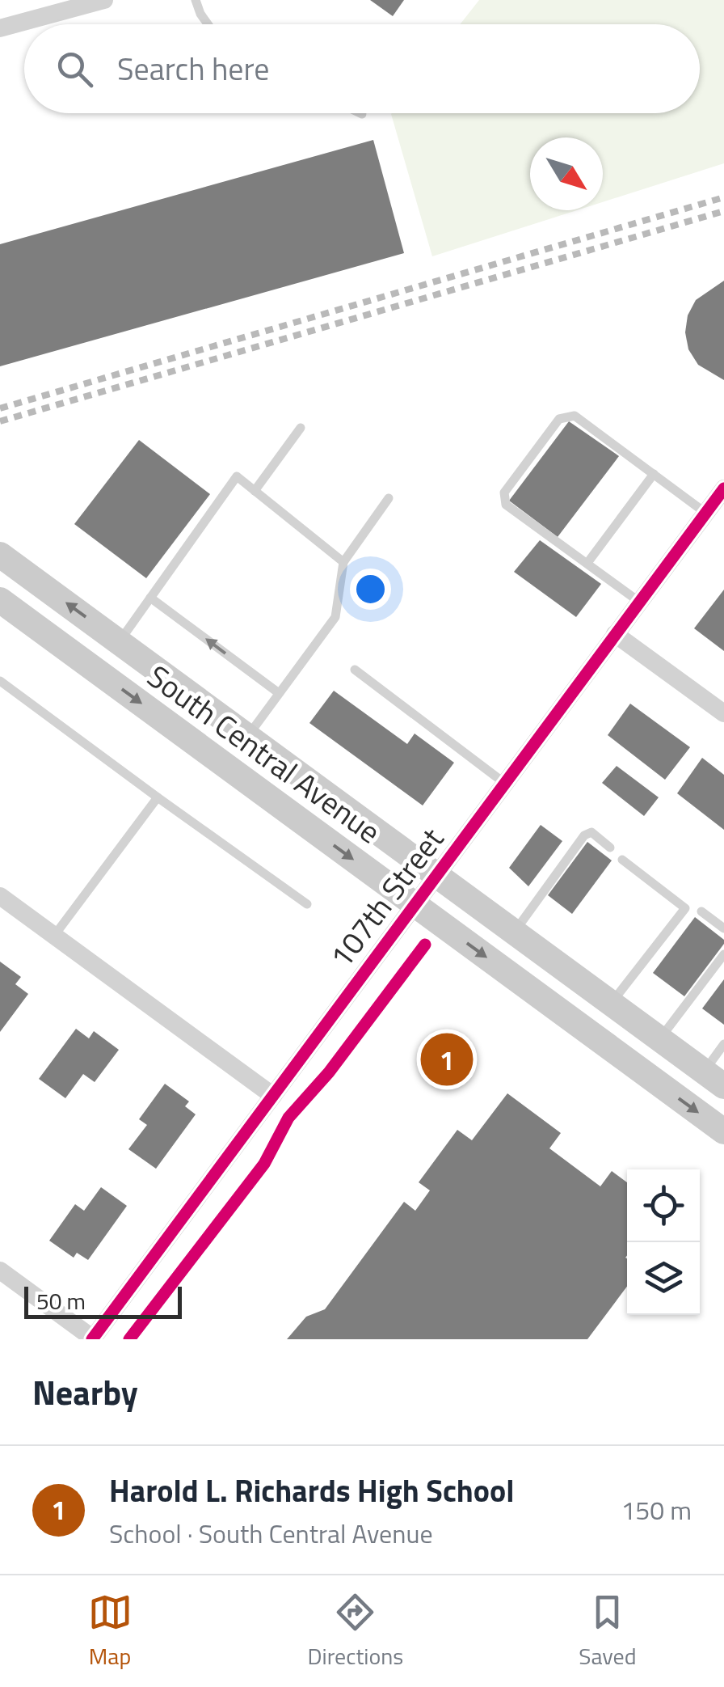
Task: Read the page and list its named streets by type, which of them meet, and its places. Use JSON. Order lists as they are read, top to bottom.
{
  "streets": {
    "street": ["South Central Avenue", "107th Street"]
  },
  "crossings": [
    ["South Central Avenue", "107th Street"]
  ],
  "scale_bar": "50 m",
  "north": "bottom right",
  "page": {
    "search": "Search here",
    "pins": "1",
    "scale": "50 m",
    "heading": "Nearby",
    "list": [
      {
        "mark": "1",
        "name": "Harold L. Richards High School",
        "note": "School · South Central Avenue",
        "value": "150 m"
      }
    ],
    "nav": ["Map", "Directions", "Saved"]
  }
}
